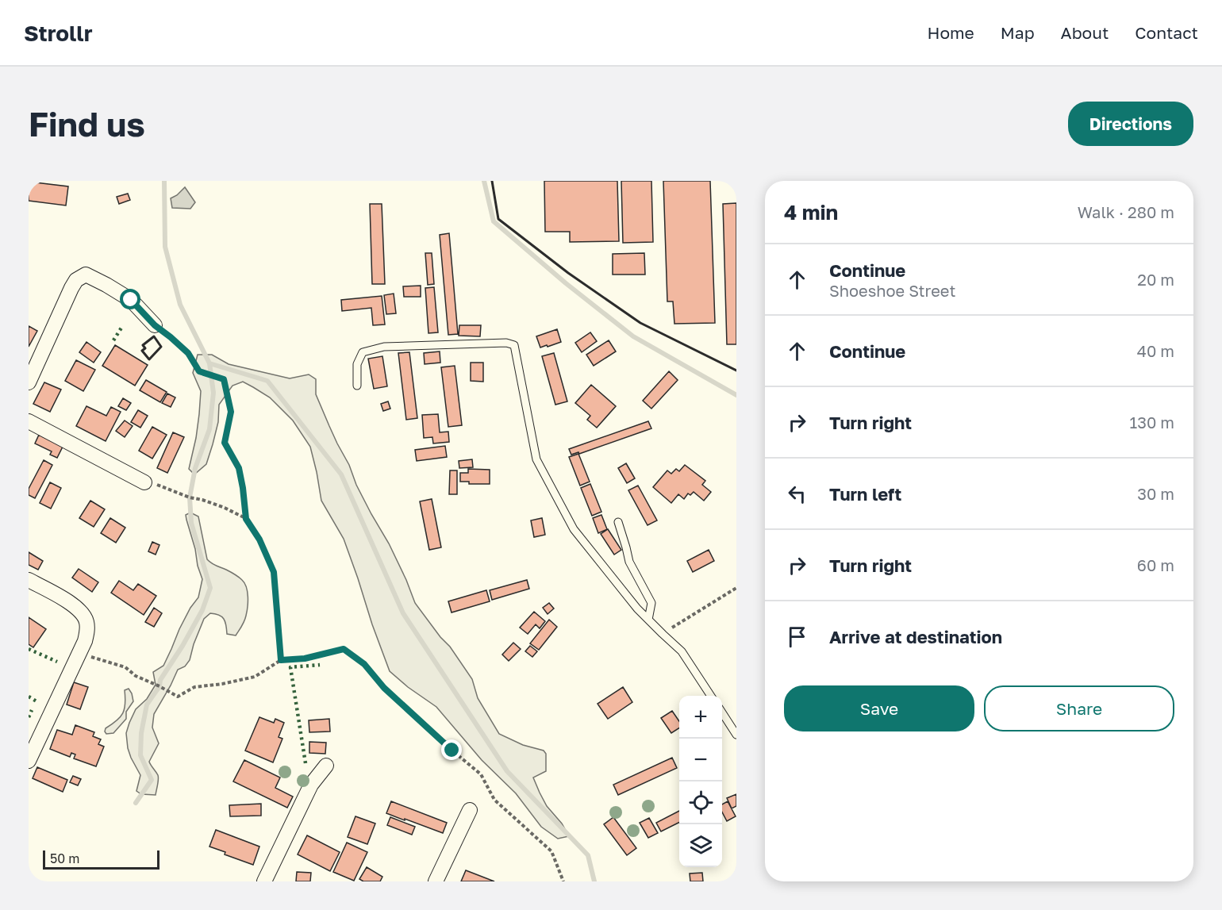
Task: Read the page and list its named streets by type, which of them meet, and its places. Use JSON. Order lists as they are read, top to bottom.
{
  "scale_bar": "50 m",
  "page": {
    "header": "Strollr",
    "nav": [
      "Home",
      "Map",
      "About",
      "Contact"
    ],
    "buttons": [
      "Directions",
      ["Save", "Share"]
    ],
    "title": "Find us",
    "heading": ["4 min", "Walk · 280 m"],
    "list": [
      ["Continue", "Shoeshoe Street", "20 m"],
      ["Continue", "40 m"],
      ["Turn right", "130 m"],
      ["Turn left", "30 m"],
      ["Turn right", "60 m"],
      "Arrive at destination"
    ],
    "map_buttons": ["+", "−"],
    "scale": "50 m"
  }
}
